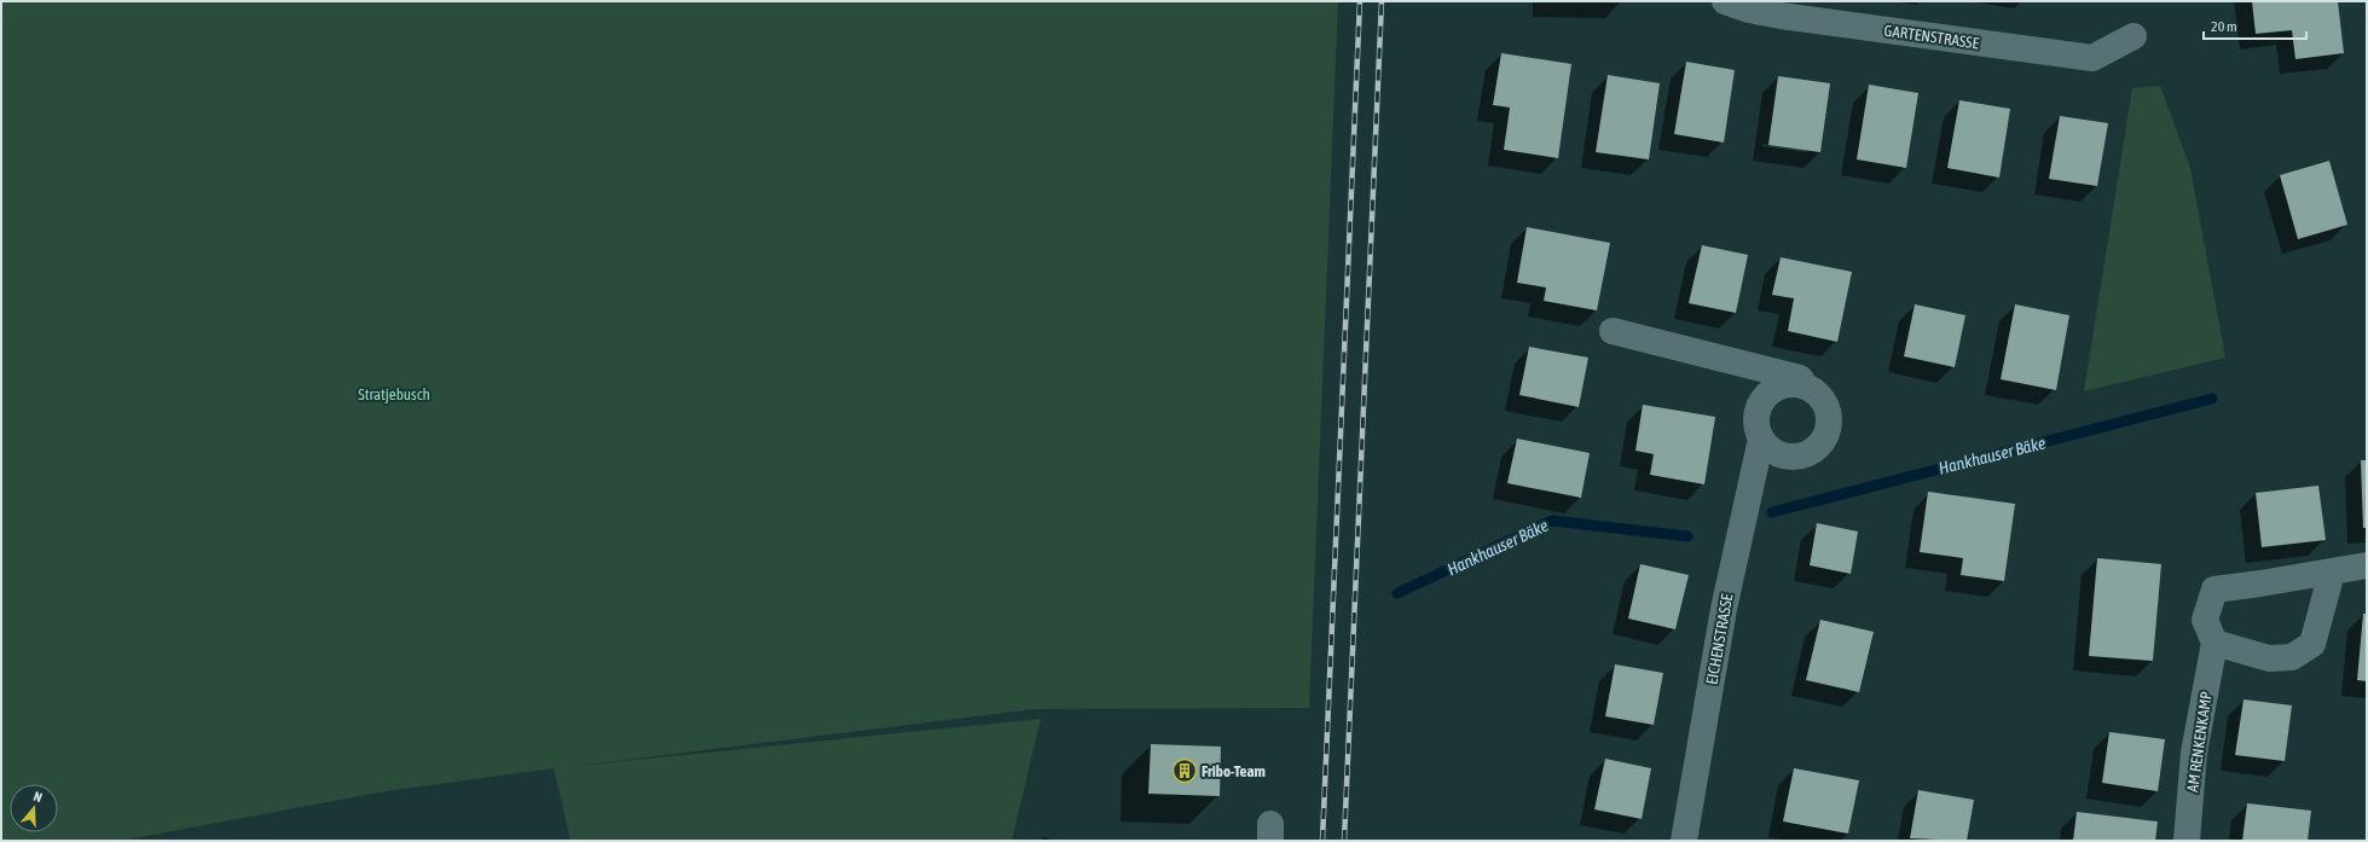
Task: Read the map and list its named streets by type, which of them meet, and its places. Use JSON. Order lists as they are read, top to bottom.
{
  "streets": {
    "street": ["GARTENSTRASSE", "EICHENSTRASSE", "AM RENKENKAMP"]
  },
  "water": ["Hankhauser Bäke"],
  "parks": ["Stratjebusch"],
  "places": {
    "building": ["Fribo-Team"]
  },
  "scale_bar": "20 m",
  "north": "top"
}
